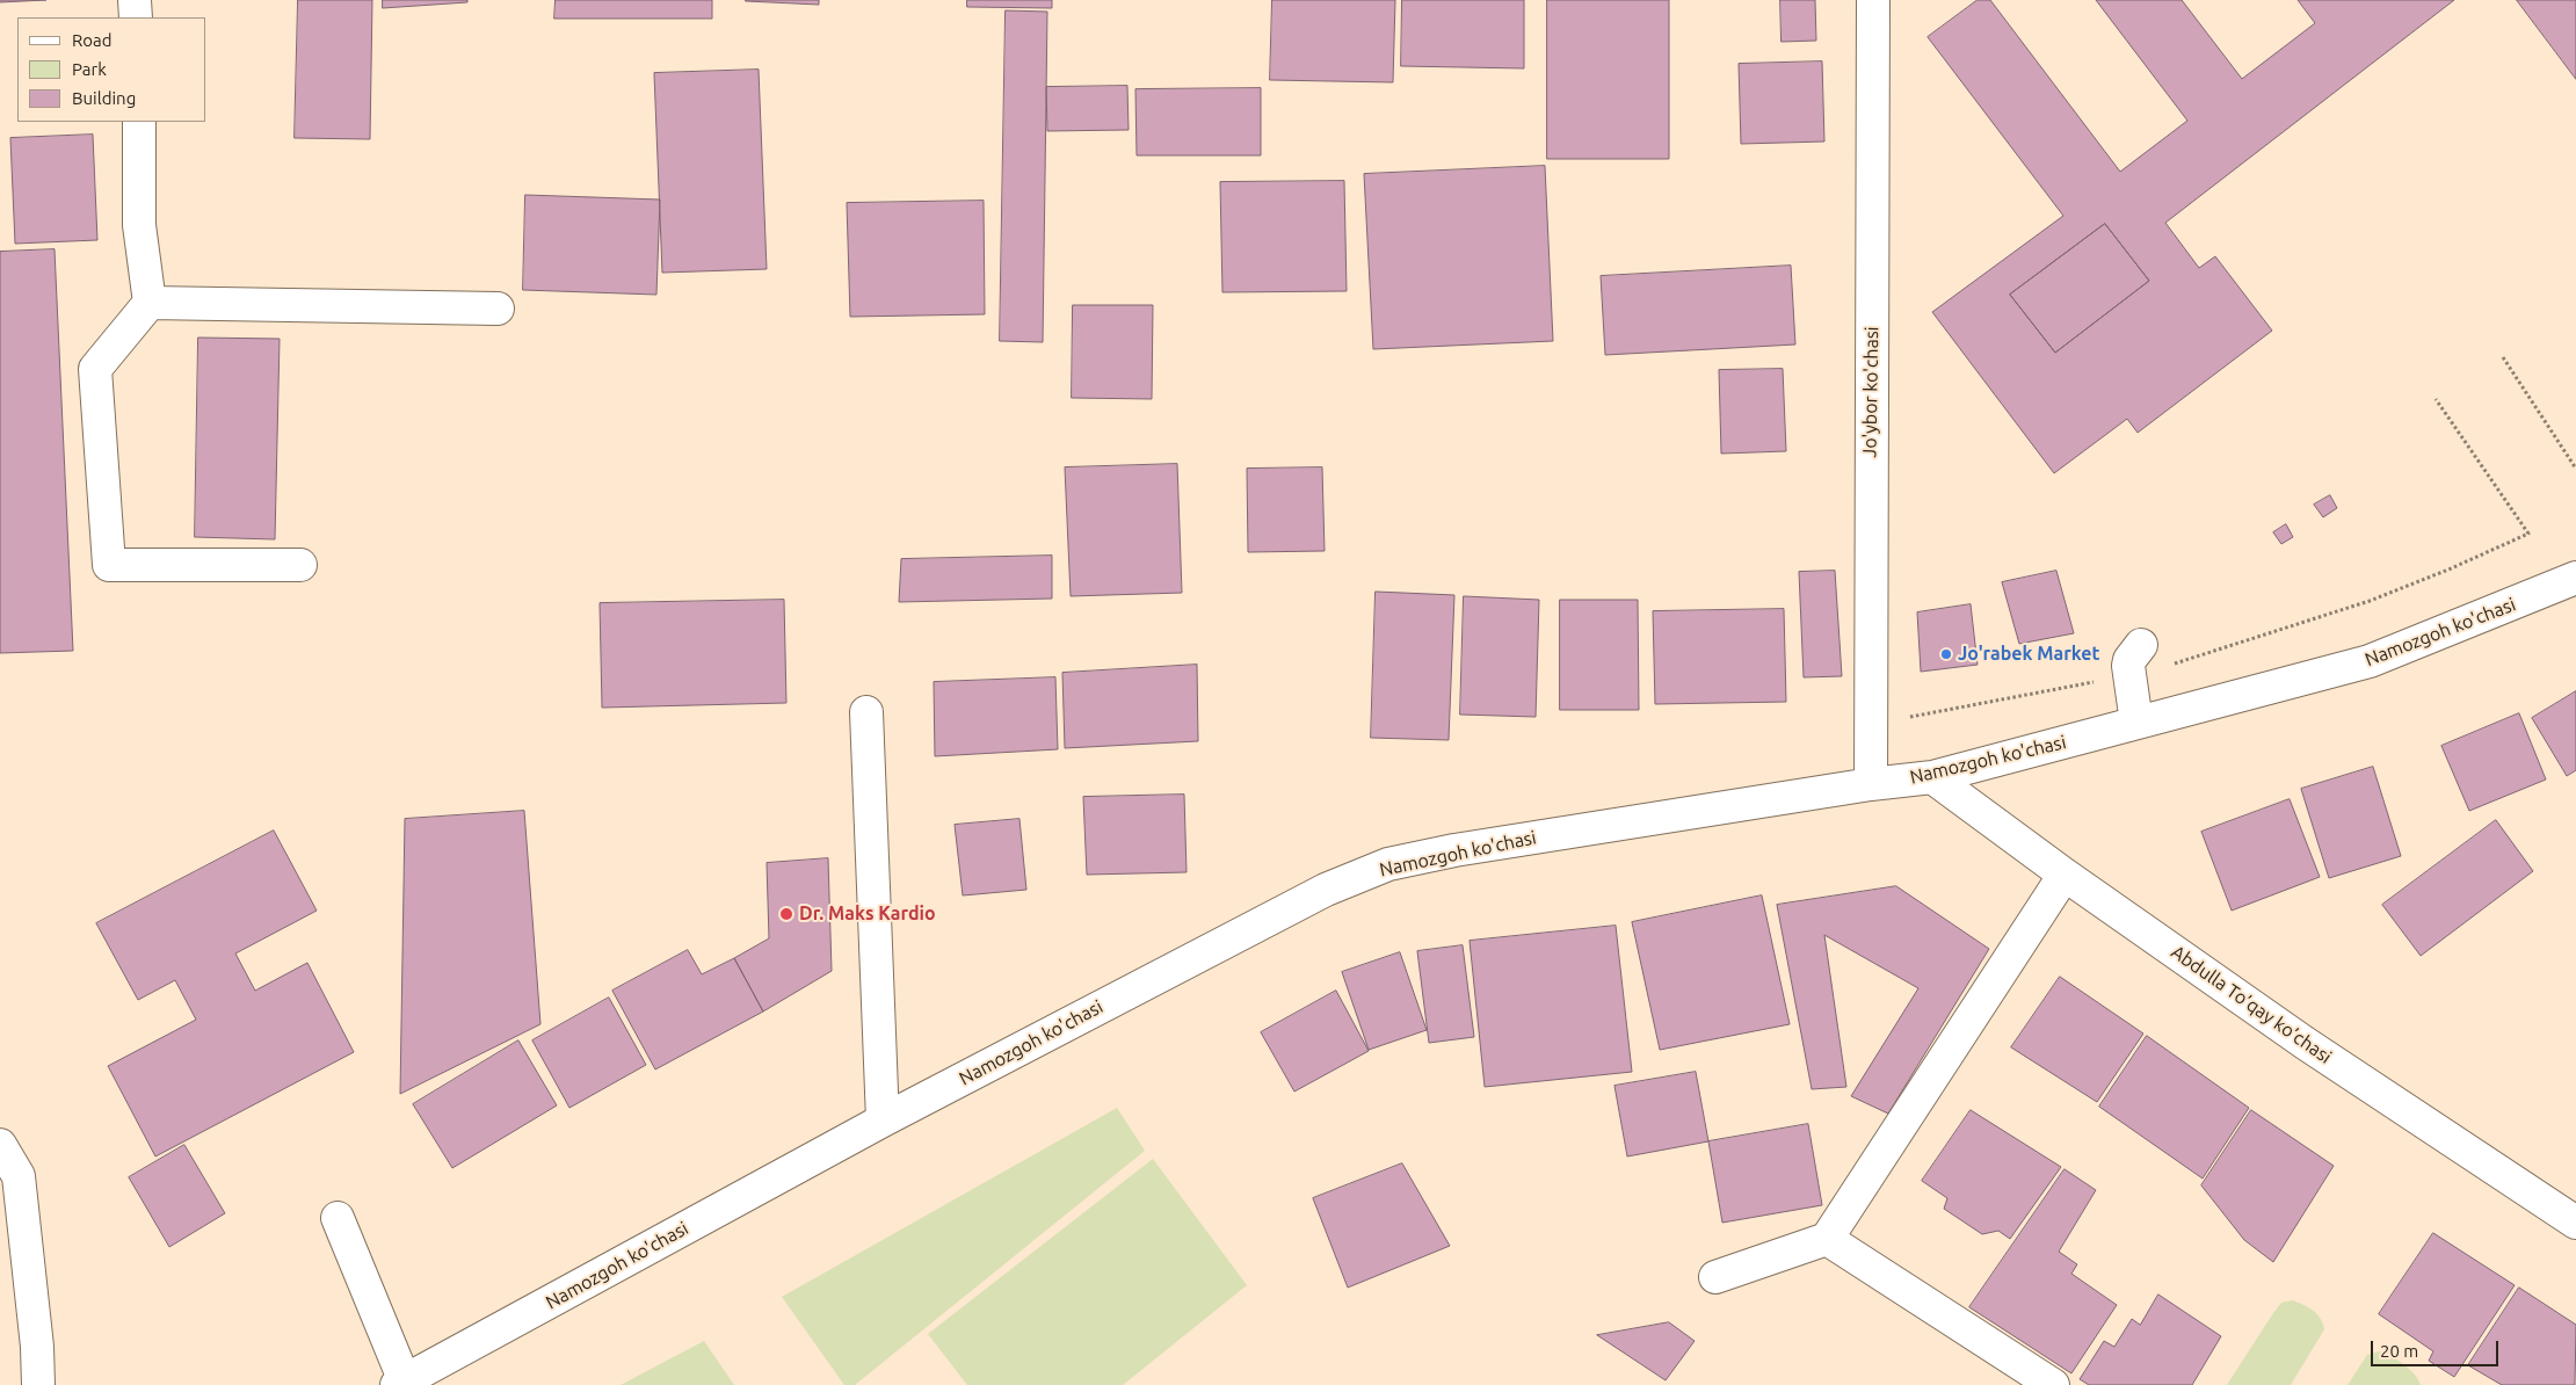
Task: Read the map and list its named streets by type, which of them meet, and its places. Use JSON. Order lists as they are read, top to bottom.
{
  "streets": {
    "street": ["Jo'ybor ko'chasi", "Namozgoh ko'chasi", "Abdulla To’qay ko’chasi"]
  },
  "crossings": [
    ["Jo'ybor ko'chasi", "Namozgoh ko'chasi"],
    ["Namozgoh ko'chasi", "Abdulla To’qay ko’chasi"]
  ],
  "places": ["Jo'rabek Market", "Dr. Maks Kardio"],
  "legend": ["Road", "Park", "Building"],
  "scale_bar": "20 m"
}
